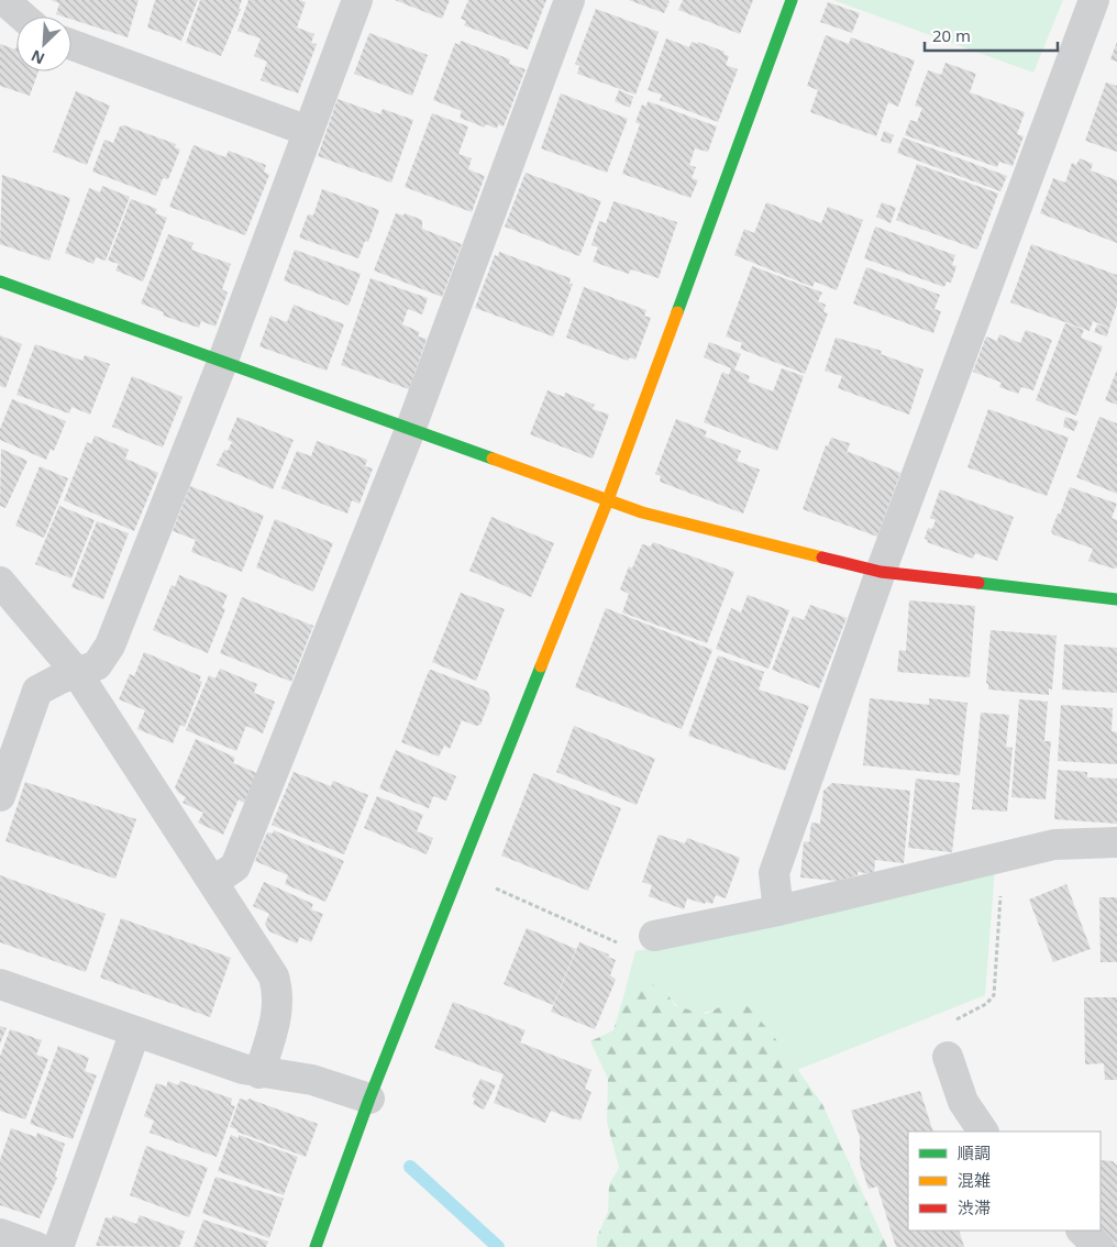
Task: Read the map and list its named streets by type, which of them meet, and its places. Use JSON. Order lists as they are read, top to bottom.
{
  "legend": ["順調", "混雑", "渋滞"],
  "scale_bar": "20 m",
  "north": "bottom left"
}
